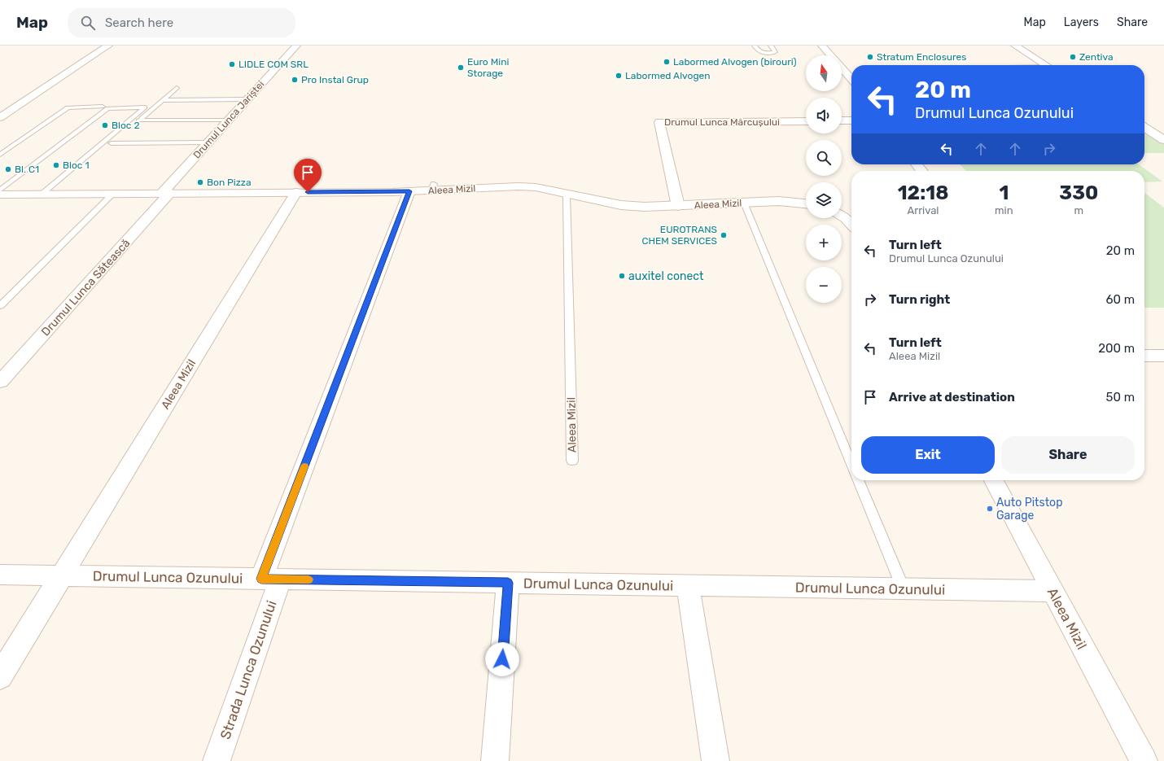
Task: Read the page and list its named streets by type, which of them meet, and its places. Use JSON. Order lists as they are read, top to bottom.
{
  "streets": {
    "street": [
      "Drumul Lunca Jariștei",
      "Drumul Lunca Mărcușului",
      "Aleea Mizil",
      "Drumul Lunca Sătească",
      "Drumul Lunca Ozunului",
      "Strada Lunca Ozunului"
    ]
  },
  "crossings": [
    ["Drumul Lunca Jariștei", "Aleea Mizil"],
    ["Drumul Lunca Jariștei", "Drumul Lunca Sătească"],
    ["Drumul Lunca Mărcușului", "Aleea Mizil"],
    ["Aleea Mizil", "Drumul Lunca Sătească"],
    ["Aleea Mizil", "Drumul Lunca Ozunului"],
    ["Aleea Mizil", "Strada Lunca Ozunului"],
    ["Drumul Lunca Ozunului", "Strada Lunca Ozunului"]
  ],
  "places": [
    "Stratum Enclosures",
    "Zentiva",
    "Labormed Alvogen (birouri)",
    "LIDLE COM SRL",
    "Euro Mini Storage",
    "Labormed Alvogen",
    "Pro Instal Grup",
    "Bloc 2",
    "Bloc 1",
    "Bl. C1",
    "Bon Pizza",
    "EUROTRANS CHEM SERVICES",
    "auxitel conect",
    "Auto Pitstop Garage"
  ],
  "north": "top",
  "page": {
    "header": "Map",
    "search": "Search here",
    "nav": ["Map", "Layers", "Share"],
    "map_buttons": ["+", "−"],
    "turn": ["20 m", "Drumul Lunca Ozunului"],
    "eta": [
      "12:18",
      "Arrival",
      "1",
      "min",
      "330",
      "m"
    ],
    "list": [
      {
        "name": "Turn left",
        "note": "Drumul Lunca Ozunului",
        "value": "20 m"
      },
      {
        "name": "Turn right",
        "value": "60 m"
      },
      {
        "name": "Turn left",
        "note": "Aleea Mizil",
        "value": "200 m"
      },
      {
        "name": "Arrive at destination",
        "value": "50 m"
      }
    ],
    "buttons": ["Exit", "Share"]
  }
}
